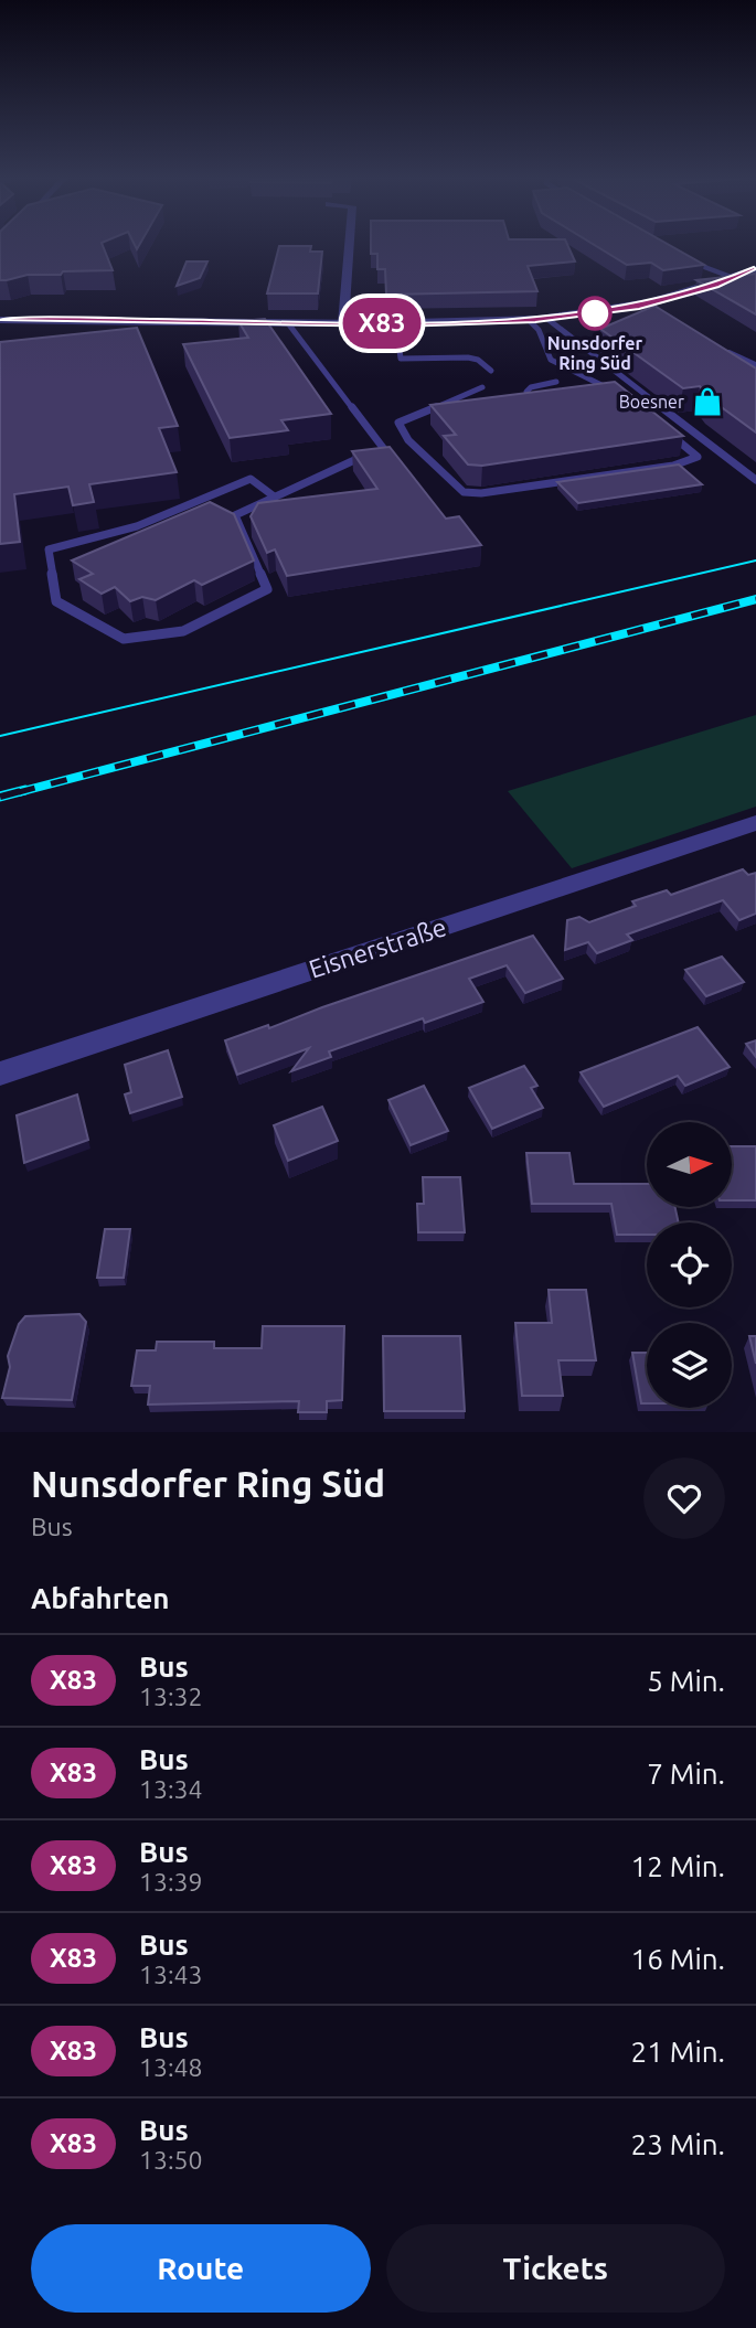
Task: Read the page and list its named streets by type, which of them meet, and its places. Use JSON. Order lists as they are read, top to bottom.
{
  "streets": {
    "street": ["Eisnerstraße"]
  },
  "places": {
    "other": ["Nunsdorfer Ring Süd"],
    "shop": ["Boesner"]
  },
  "lines": ["bus line X83"],
  "north": "right",
  "page": {
    "on_map": "X83",
    "heading": [
      ["Nunsdorfer Ring Süd", "Bus"],
      "Abfahrten"
    ],
    "list": [
      {
        "mark": "X83",
        "name": "Bus",
        "note": "13:32",
        "value": "5 Min."
      },
      {
        "mark": "X83",
        "name": "Bus",
        "note": "13:34",
        "value": "7 Min."
      },
      {
        "mark": "X83",
        "name": "Bus",
        "note": "13:39",
        "value": "12 Min."
      },
      {
        "mark": "X83",
        "name": "Bus",
        "note": "13:43",
        "value": "16 Min."
      },
      {
        "mark": "X83",
        "name": "Bus",
        "note": "13:48",
        "value": "21 Min."
      },
      {
        "mark": "X83",
        "name": "Bus",
        "note": "13:50",
        "value": "23 Min."
      }
    ],
    "buttons": ["Route", "Tickets"]
  }
}
